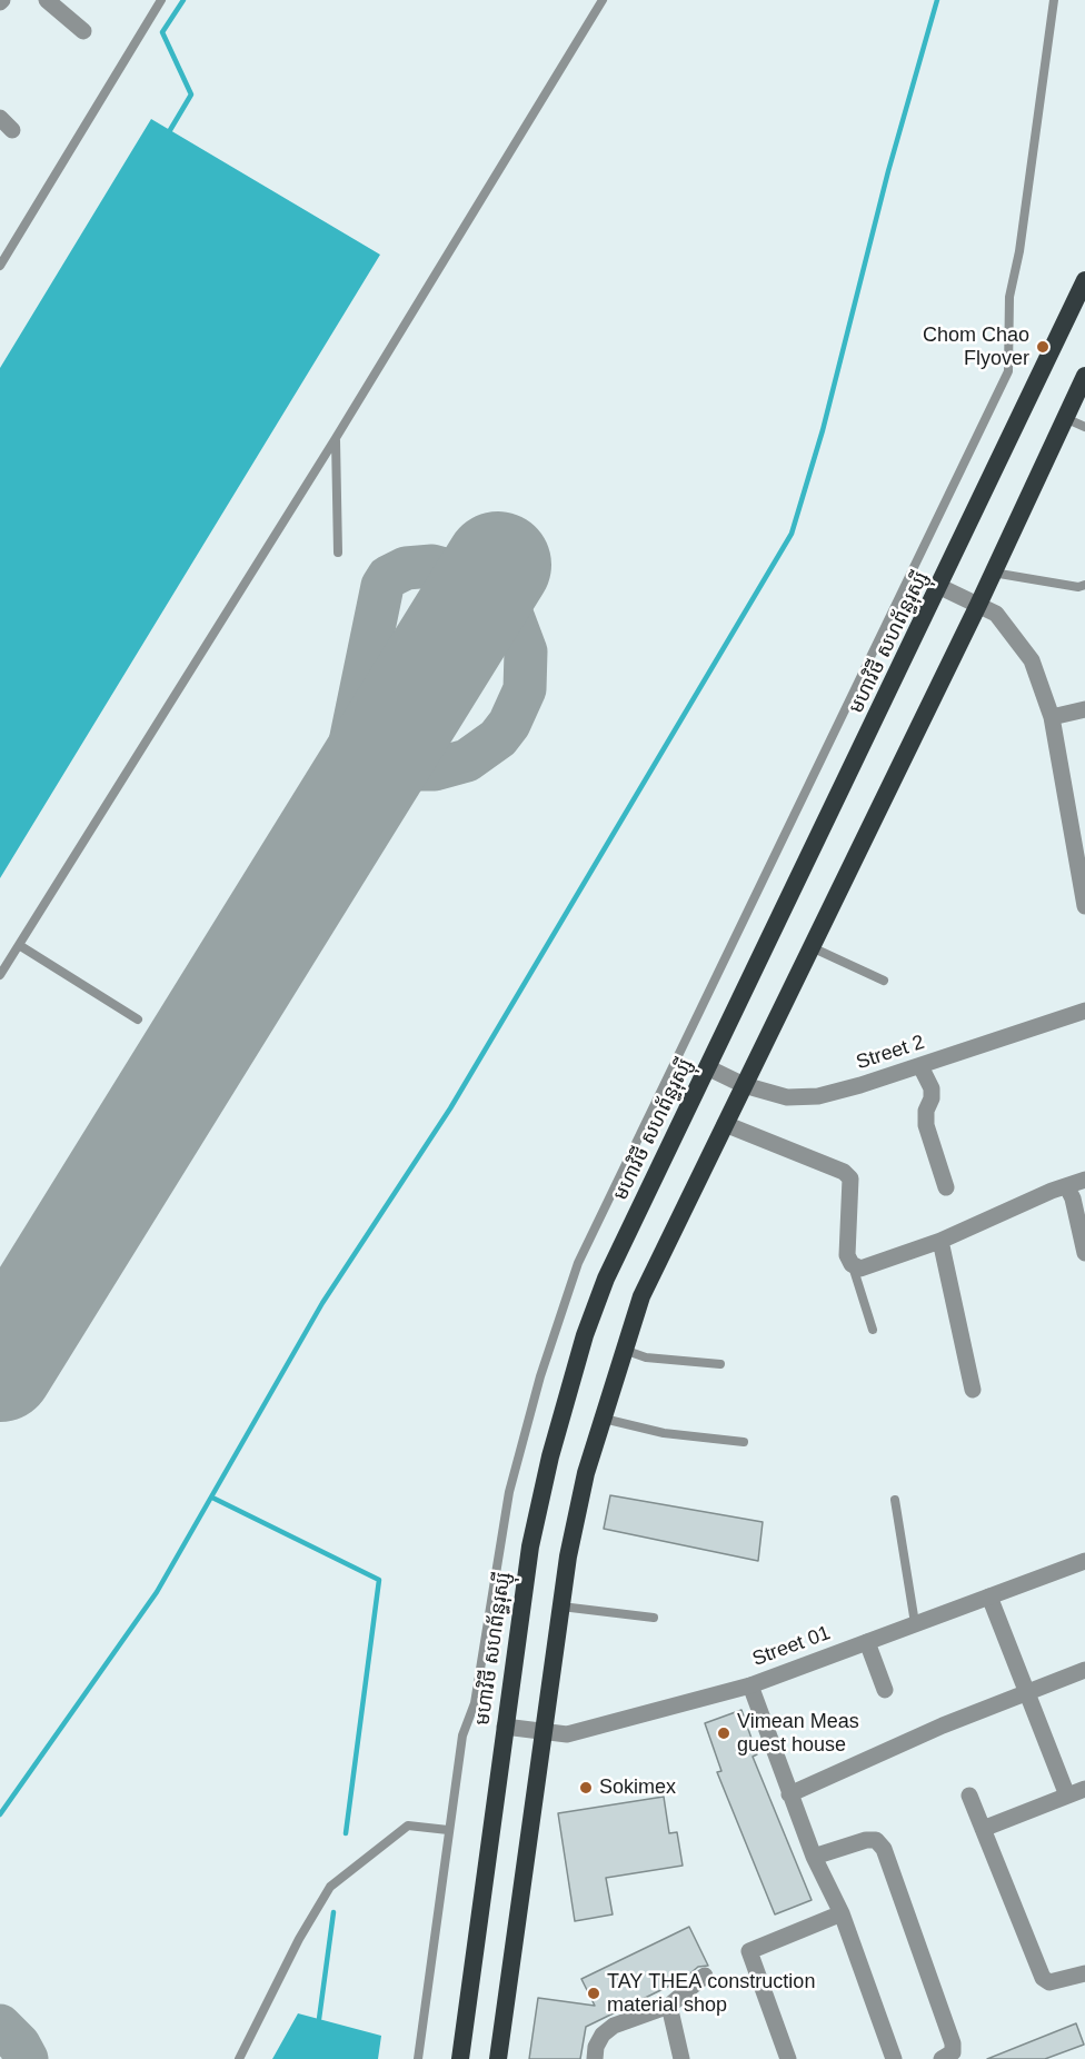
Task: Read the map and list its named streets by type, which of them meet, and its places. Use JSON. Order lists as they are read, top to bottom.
{
  "streets": {
    "highway": ["មហាវិថី សហព័ន្ធរុស្ស៊ី"],
    "street": ["Street 2", "Street 01"]
  },
  "crossings": [
    ["មហាវិថី សហព័ន្ធរុស្ស៊ី", "Street 2"],
    ["មហាវិថី សហព័ន្ធរុស្ស៊ី", "Street 01"]
  ],
  "places": [
    "Chom Chao Flyover",
    "Vimean Meas guest house",
    "Sokimex",
    "TAY THEA construction material shop"
  ]
}
